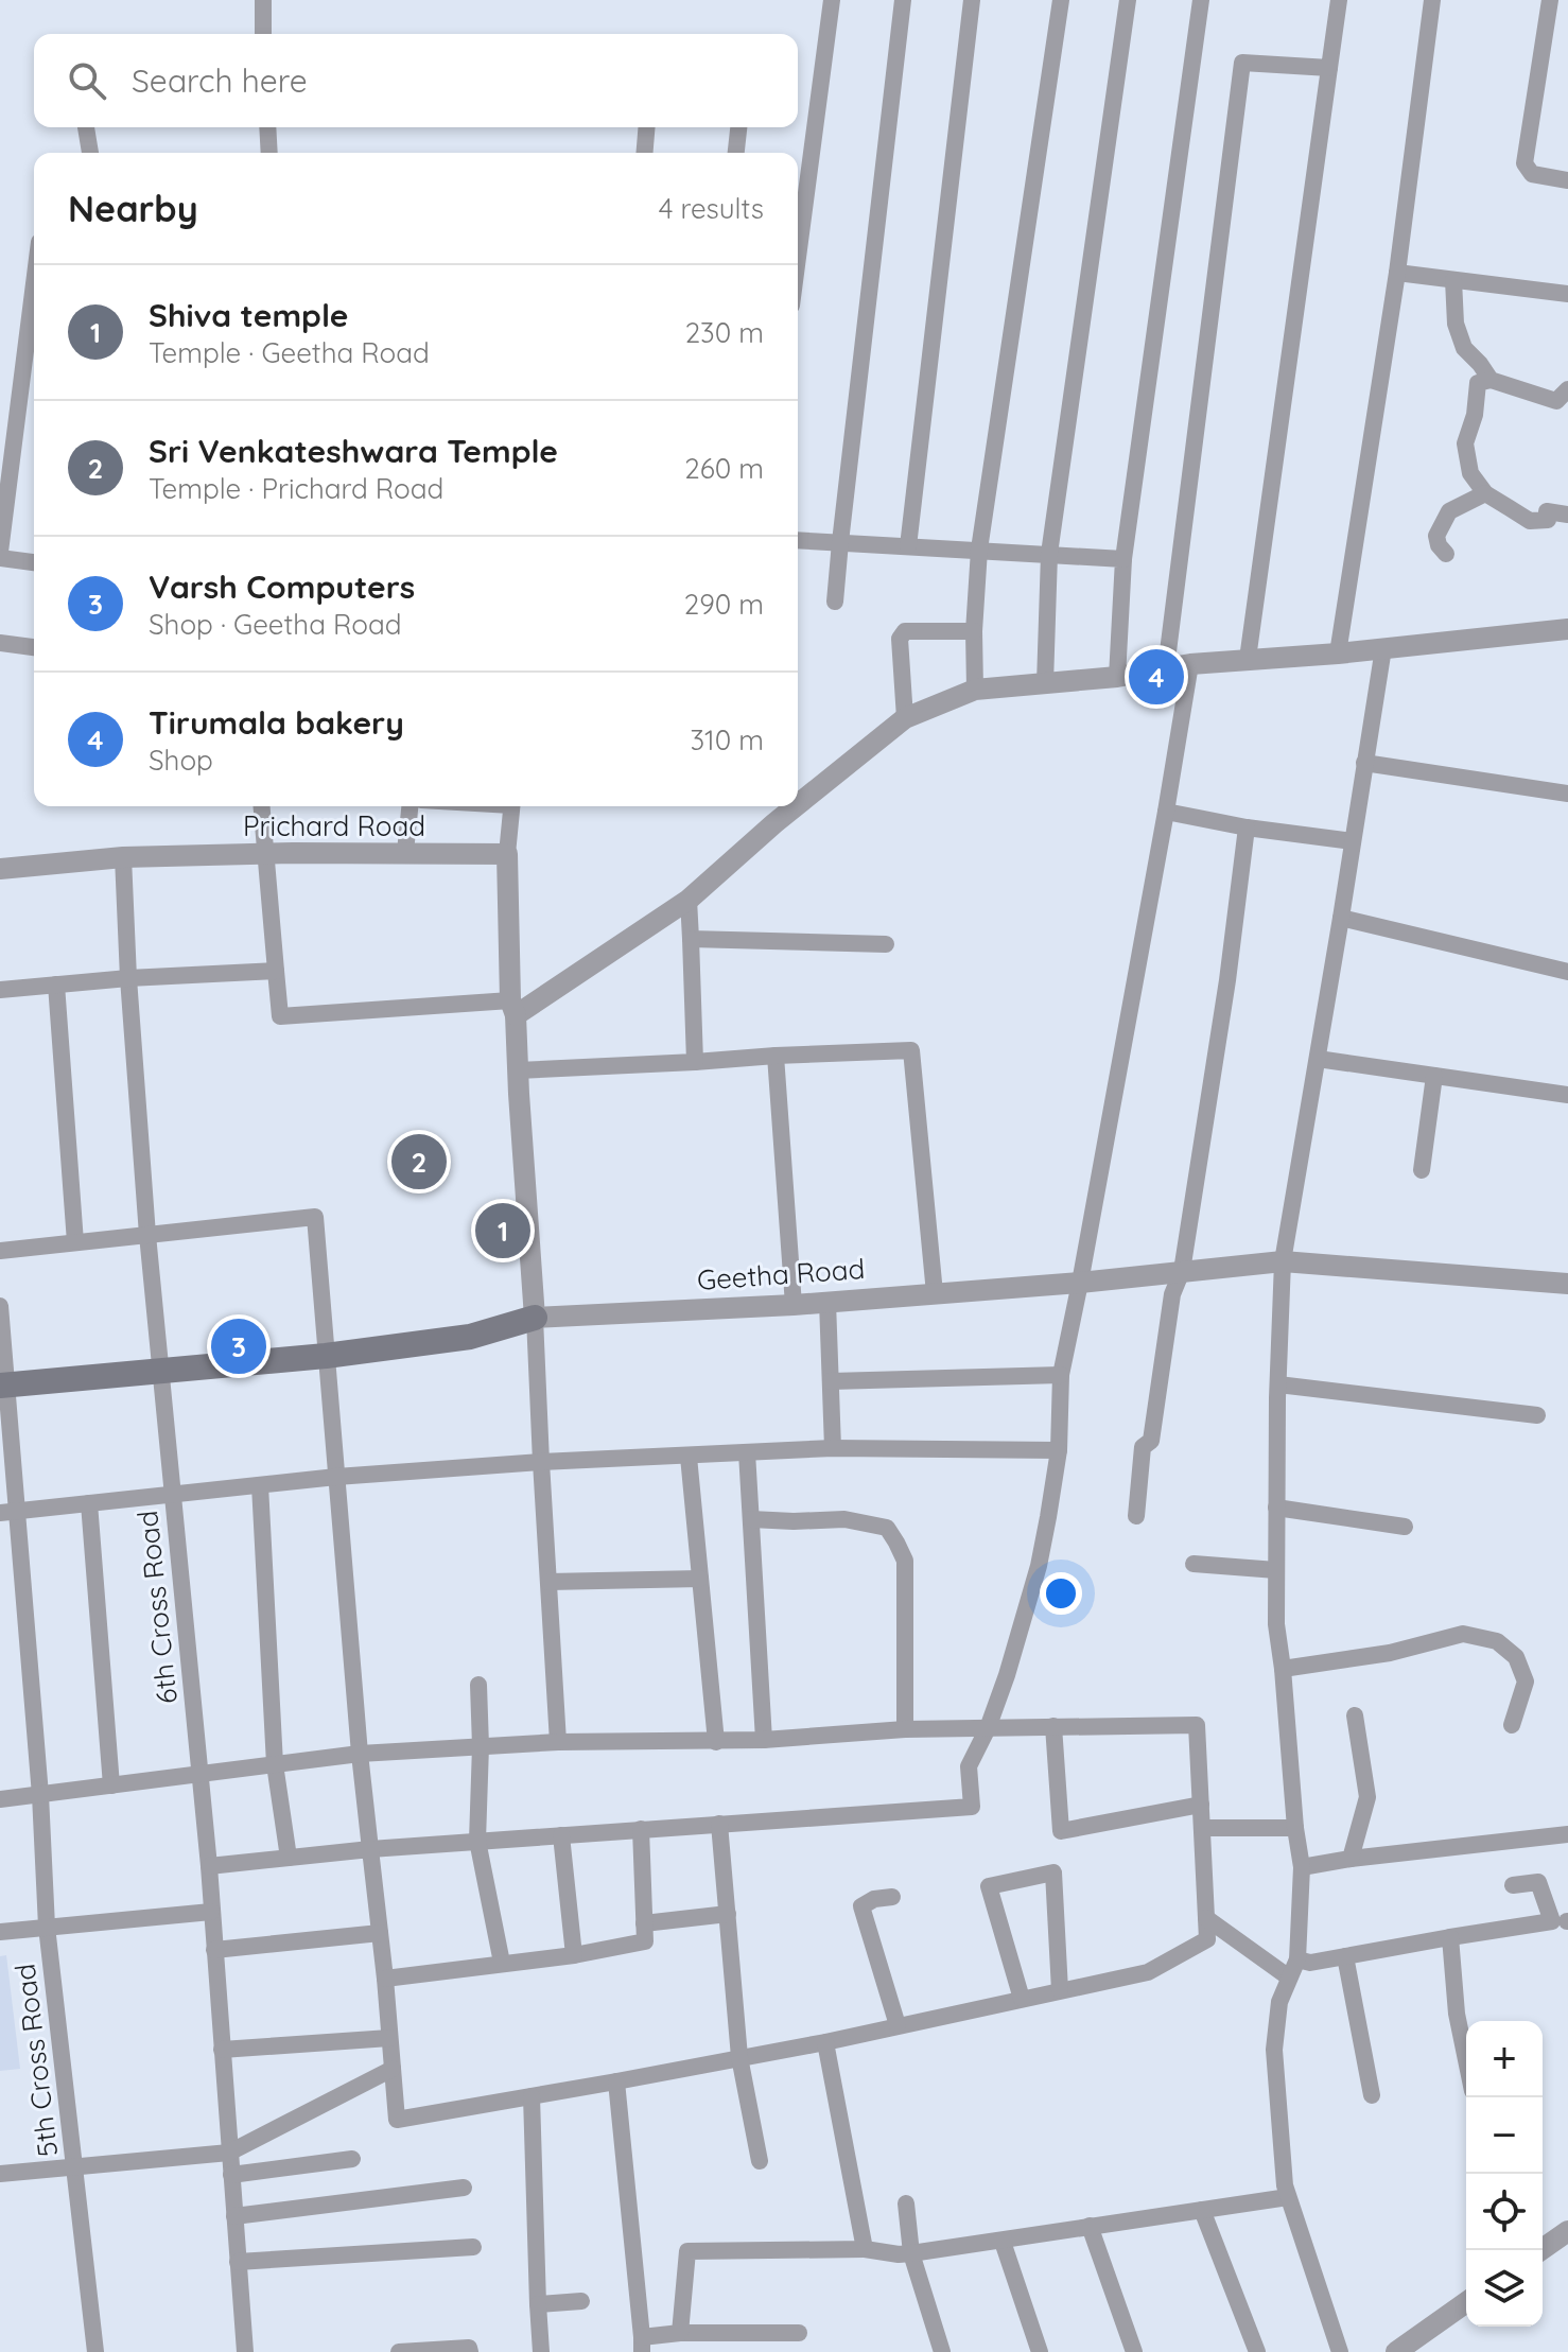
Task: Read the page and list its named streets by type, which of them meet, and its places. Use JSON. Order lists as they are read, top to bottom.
{
  "streets": {
    "main road": ["Geetha Road"],
    "street": ["Prichard Road", "6th Cross Road", "5th Cross Road"]
  },
  "crossings": [
    ["Prichard Road", "6th Cross Road"],
    ["Geetha Road", "6th Cross Road"],
    ["Geetha Road", "5th Cross Road"]
  ],
  "page": {
    "search": "Search here",
    "heading": ["Nearby", "4 results"],
    "list": [
      {
        "mark": "1",
        "name": "Shiva temple",
        "note": "Temple · Geetha Road",
        "value": "230 m"
      },
      {
        "mark": "2",
        "name": "Sri Venkateshwara Temple",
        "note": "Temple · Prichard Road",
        "value": "260 m"
      },
      {
        "mark": "3",
        "name": "Varsh Computers",
        "note": "Shop · Geetha Road",
        "value": "290 m"
      },
      {
        "mark": "4",
        "name": "Tirumala bakery",
        "note": "Shop",
        "value": "310 m"
      }
    ],
    "pins": [
      "4",
      "2",
      "1",
      "3"
    ],
    "map_buttons": ["+", "−"]
  }
}
